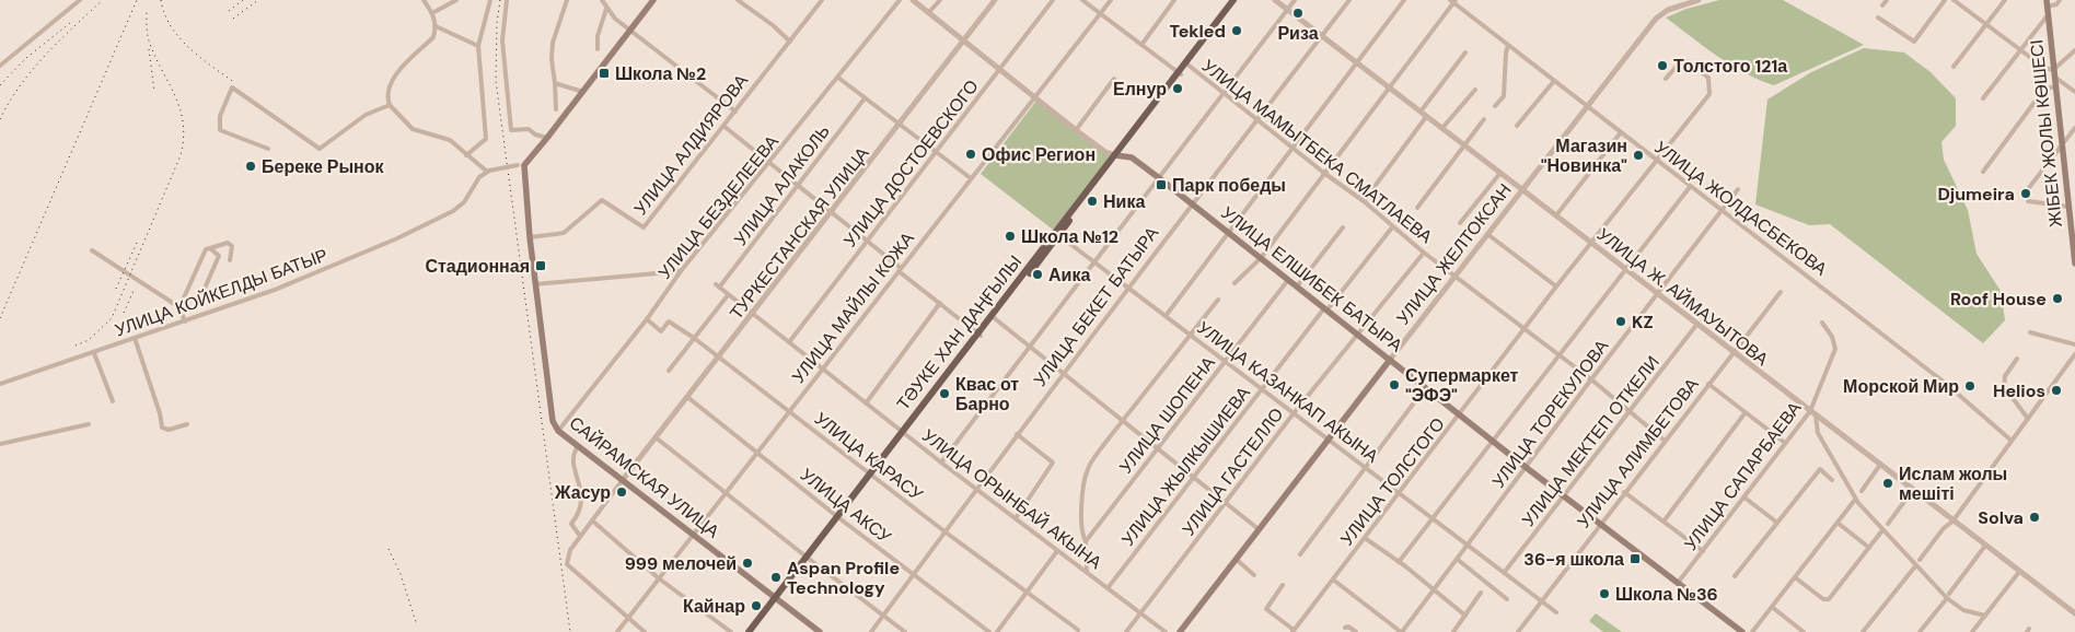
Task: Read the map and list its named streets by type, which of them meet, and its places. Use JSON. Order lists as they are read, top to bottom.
{
  "streets": {
    "main road": [
      "ЖІБЕК ЖОЛЫ КӨШЕСІ",
      "УЛИЦА ЖЕЛТОКСАН",
      "УЛИЦА ЕЛШИБЕК БАТЫРА",
      "ТӘУКЕ ХАН ДАҢҒЫЛЫ",
      "САЙРАМСКАЯ УЛИЦА"
    ],
    "street": [
      "УЛИЦА АЛДИЯРОВА",
      "УЛИЦА МАМЫТБЕКА СМАТЛАЕВА",
      "УЛИЦА ДОСТОЕВСКОГО",
      "УЛИЦА АЛАКОЛЬ",
      "УЛИЦА БЕЗДЕЛЕЕВА",
      "УЛИЦА ЖОЛДАСБЕКОВА",
      "ТУРКЕСТАНСКАЯ УЛИЦА",
      "УЛИЦА КОЙКЕЛДЫ БАТЫР",
      "УЛИЦА Ж. АЙМАУЫТОВА",
      "УЛИЦА БЕКЕТ БАТЫРА",
      "УЛИЦА МАЙЛЫ КОЖА",
      "УЛИЦА КАЗАНКАП АКЫНА",
      "УЛИЦА ТОРЕКУЛОВА",
      "УЛИЦА ШОПЕНА",
      "УЛИЦА МЕКТЕП ОТКЕЛИ",
      "УЛИЦА АЛИМБЕТОВА",
      "УЛИЦА КАРАСУ",
      "УЛИЦА ЖЫЛКЫШИЕВА",
      "УЛИЦА ГАСТЕЛЛО",
      "УЛИЦА САПАРБАЕВА",
      "УЛИЦА ТОЛСТОГО",
      "УЛИЦА ОРЫНБАЙ АКЫНА",
      "УЛИЦА АКСУ"
    ]
  },
  "crossings": [
    ["УЛИЦА АЛДИЯРОВА", "САЙРАМСКАЯ УЛИЦА"],
    ["УЛИЦА МАМЫТБЕКА СМАТЛАЕВА", "УЛИЦА ЖЕЛТОКСАН"],
    ["УЛИЦА МАМЫТБЕКА СМАТЛАЕВА", "УЛИЦА БЕКЕТ БАТЫРА"],
    ["УЛИЦА МАМЫТБЕКА СМАТЛАЕВА", "УЛИЦА МАЙЛЫ КОЖА"],
    ["УЛИЦА МАМЫТБЕКА СМАТЛАЕВА", "ТӘУКЕ ХАН ДАҢҒЫЛЫ"],
    ["УЛИЦА МАМЫТБЕКА СМАТЛАЕВА", "УЛИЦА ТОРЕКУЛОВА"],
    ["УЛИЦА МАМЫТБЕКА СМАТЛАЕВА", "УЛИЦА МЕКТЕП ОТКЕЛИ"],
    ["УЛИЦА МАМЫТБЕКА СМАТЛАЕВА", "УЛИЦА АЛИМБЕТОВА"],
    ["УЛИЦА МАМЫТБЕКА СМАТЛАЕВА", "УЛИЦА ГАСТЕЛЛО"],
    ["УЛИЦА МАМЫТБЕКА СМАТЛАЕВА", "УЛИЦА ТОЛСТОГО"],
    ["УЛИЦА ДОСТОЕВСКОГО", "УЛИЦА ЕЛШИБЕК БАТЫРА"],
    ["УЛИЦА ДОСТОЕВСКОГО", "УЛИЦА ОРЫНБАЙ АКЫНА"],
    ["УЛИЦА АЛАКОЛЬ", "УЛИЦА ОРЫНБАЙ АКЫНА"],
    ["УЛИЦА БЕЗДЕЛЕЕВА", "УЛИЦА КАРАСУ"],
    ["УЛИЦА БЕЗДЕЛЕЕВА", "САЙРАМСКАЯ УЛИЦА"],
    ["УЛИЦА ЖОЛДАСБЕКОВА", "УЛИЦА ЖЕЛТОКСАН"],
    ["УЛИЦА ЖОЛДАСБЕКОВА", "УЛИЦА ТОРЕКУЛОВА"],
    ["УЛИЦА ЖОЛДАСБЕКОВА", "УЛИЦА ТОЛСТОГО"],
    ["ТУРКЕСТАНСКАЯ УЛИЦА", "УЛИЦА ЕЛШИБЕК БАТЫРА"],
    ["ТУРКЕСТАНСКАЯ УЛИЦА", "УЛИЦА КАРАСУ"],
    ["ТУРКЕСТАНСКАЯ УЛИЦА", "САЙРАМСКАЯ УЛИЦА"],
    ["ТУРКЕСТАНСКАЯ УЛИЦА", "УЛИЦА ОРЫНБАЙ АКЫНА"],
    ["ТУРКЕСТАНСКАЯ УЛИЦА", "УЛИЦА АКСУ"],
    ["УЛИЦА ЖЕЛТОКСАН", "УЛИЦА ЕЛШИБЕК БАТЫРА"],
    ["УЛИЦА ЖЕЛТОКСАН", "УЛИЦА Ж. АЙМАУЫТОВА"],
    ["УЛИЦА ЖЕЛТОКСАН", "УЛИЦА КАЗАНКАП АКЫНА"],
    ["УЛИЦА ЕЛШИБЕК БАТЫРА", "УЛИЦА БЕКЕТ БАТЫРА"],
    ["УЛИЦА ЕЛШИБЕК БАТЫРА", "УЛИЦА МАЙЛЫ КОЖА"],
    ["УЛИЦА ЕЛШИБЕК БАТЫРА", "ТӘУКЕ ХАН ДАҢҒЫЛЫ"],
    ["УЛИЦА ЕЛШИБЕК БАТЫРА", "УЛИЦА ТОРЕКУЛОВА"],
    ["УЛИЦА ЕЛШИБЕК БАТЫРА", "УЛИЦА ШОПЕНА"],
    ["УЛИЦА ЕЛШИБЕК БАТЫРА", "УЛИЦА МЕКТЕП ОТКЕЛИ"],
    ["УЛИЦА ЕЛШИБЕК БАТЫРА", "УЛИЦА АЛИМБЕТОВА"],
    ["УЛИЦА ЕЛШИБЕК БАТЫРА", "УЛИЦА ЖЫЛКЫШИЕВА"],
    ["УЛИЦА ЕЛШИБЕК БАТЫРА", "УЛИЦА ГАСТЕЛЛО"],
    ["УЛИЦА ЕЛШИБЕК БАТЫРА", "УЛИЦА САПАРБАЕВА"],
    ["УЛИЦА ЕЛШИБЕК БАТЫРА", "УЛИЦА ТОЛСТОГО"],
    ["УЛИЦА Ж. АЙМАУЫТОВА", "УЛИЦА БЕКЕТ БАТЫРА"],
    ["УЛИЦА Ж. АЙМАУЫТОВА", "УЛИЦА ТОРЕКУЛОВА"],
    ["УЛИЦА Ж. АЙМАУЫТОВА", "УЛИЦА МЕКТЕП ОТКЕЛИ"],
    ["УЛИЦА Ж. АЙМАУЫТОВА", "УЛИЦА АЛИМБЕТОВА"],
    ["УЛИЦА Ж. АЙМАУЫТОВА", "УЛИЦА САПАРБАЕВА"],
    ["УЛИЦА Ж. АЙМАУЫТОВА", "УЛИЦА ТОЛСТОГО"],
    ["УЛИЦА БЕКЕТ БАТЫРА", "УЛИЦА КАЗАНКАП АКЫНА"],
    ["УЛИЦА БЕКЕТ БАТЫРА", "УЛИЦА КАРАСУ"],
    ["УЛИЦА БЕКЕТ БАТЫРА", "УЛИЦА ОРЫНБАЙ АКЫНА"],
    ["УЛИЦА БЕКЕТ БАТЫРА", "УЛИЦА АКСУ"],
    ["УЛИЦА МАЙЛЫ КОЖА", "УЛИЦА КАРАСУ"],
    ["УЛИЦА МАЙЛЫ КОЖА", "САЙРАМСКАЯ УЛИЦА"],
    ["УЛИЦА МАЙЛЫ КОЖА", "УЛИЦА ОРЫНБАЙ АКЫНА"],
    ["УЛИЦА МАЙЛЫ КОЖА", "УЛИЦА АКСУ"],
    ["ТӘУКЕ ХАН ДАҢҒЫЛЫ", "УЛИЦА КАЗАНКАП АКЫНА"],
    ["ТӘУКЕ ХАН ДАҢҒЫЛЫ", "УЛИЦА КАРАСУ"],
    ["ТӘУКЕ ХАН ДАҢҒЫЛЫ", "САЙРАМСКАЯ УЛИЦА"],
    ["ТӘУКЕ ХАН ДАҢҒЫЛЫ", "УЛИЦА ОРЫНБАЙ АКЫНА"],
    ["ТӘУКЕ ХАН ДАҢҒЫЛЫ", "УЛИЦА АКСУ"],
    ["УЛИЦА КАЗАНКАП АКЫНА", "УЛИЦА ТОРЕКУЛОВА"],
    ["УЛИЦА КАЗАНКАП АКЫНА", "УЛИЦА ШОПЕНА"],
    ["УЛИЦА КАЗАНКАП АКЫНА", "УЛИЦА МЕКТЕП ОТКЕЛИ"],
    ["УЛИЦА КАЗАНКАП АКЫНА", "УЛИЦА АЛИМБЕТОВА"],
    ["УЛИЦА КАЗАНКАП АКЫНА", "УЛИЦА ЖЫЛКЫШИЕВА"],
    ["УЛИЦА КАЗАНКАП АКЫНА", "УЛИЦА ГАСТЕЛЛО"],
    ["УЛИЦА КАЗАНКАП АКЫНА", "УЛИЦА ТОЛСТОГО"],
    ["УЛИЦА ЖЫЛКЫШИЕВА", "УЛИЦА ОРЫНБАЙ АКЫНА"],
    ["УЛИЦА ГАСТЕЛЛО", "УЛИЦА ОРЫНБАЙ АКЫНА"]
  ],
  "places": {
    "other": [
      "Риза",
      "Tekled",
      "Толстого 121а",
      "Елнур",
      "Офис Регион",
      "Магазин \"Новинка\"",
      "Береке Рынок",
      "Djumeira",
      "Ника",
      "Школа №12",
      "Аика",
      "Roof House",
      "KZ",
      "Супермаркет \"ЭФЭ\"",
      "Морской Мир",
      "Helios",
      "Квас от Барно",
      "Ислам жолы мешіті",
      "Жасур",
      "Solva",
      "999 мелочей",
      "Aspan Profile Technology",
      "Школа №36",
      "Кайнар"
    ],
    "transit": [
      "Школа №2",
      "Парк победы",
      "Стадионная",
      "36-я школа"
    ]
  }
}
